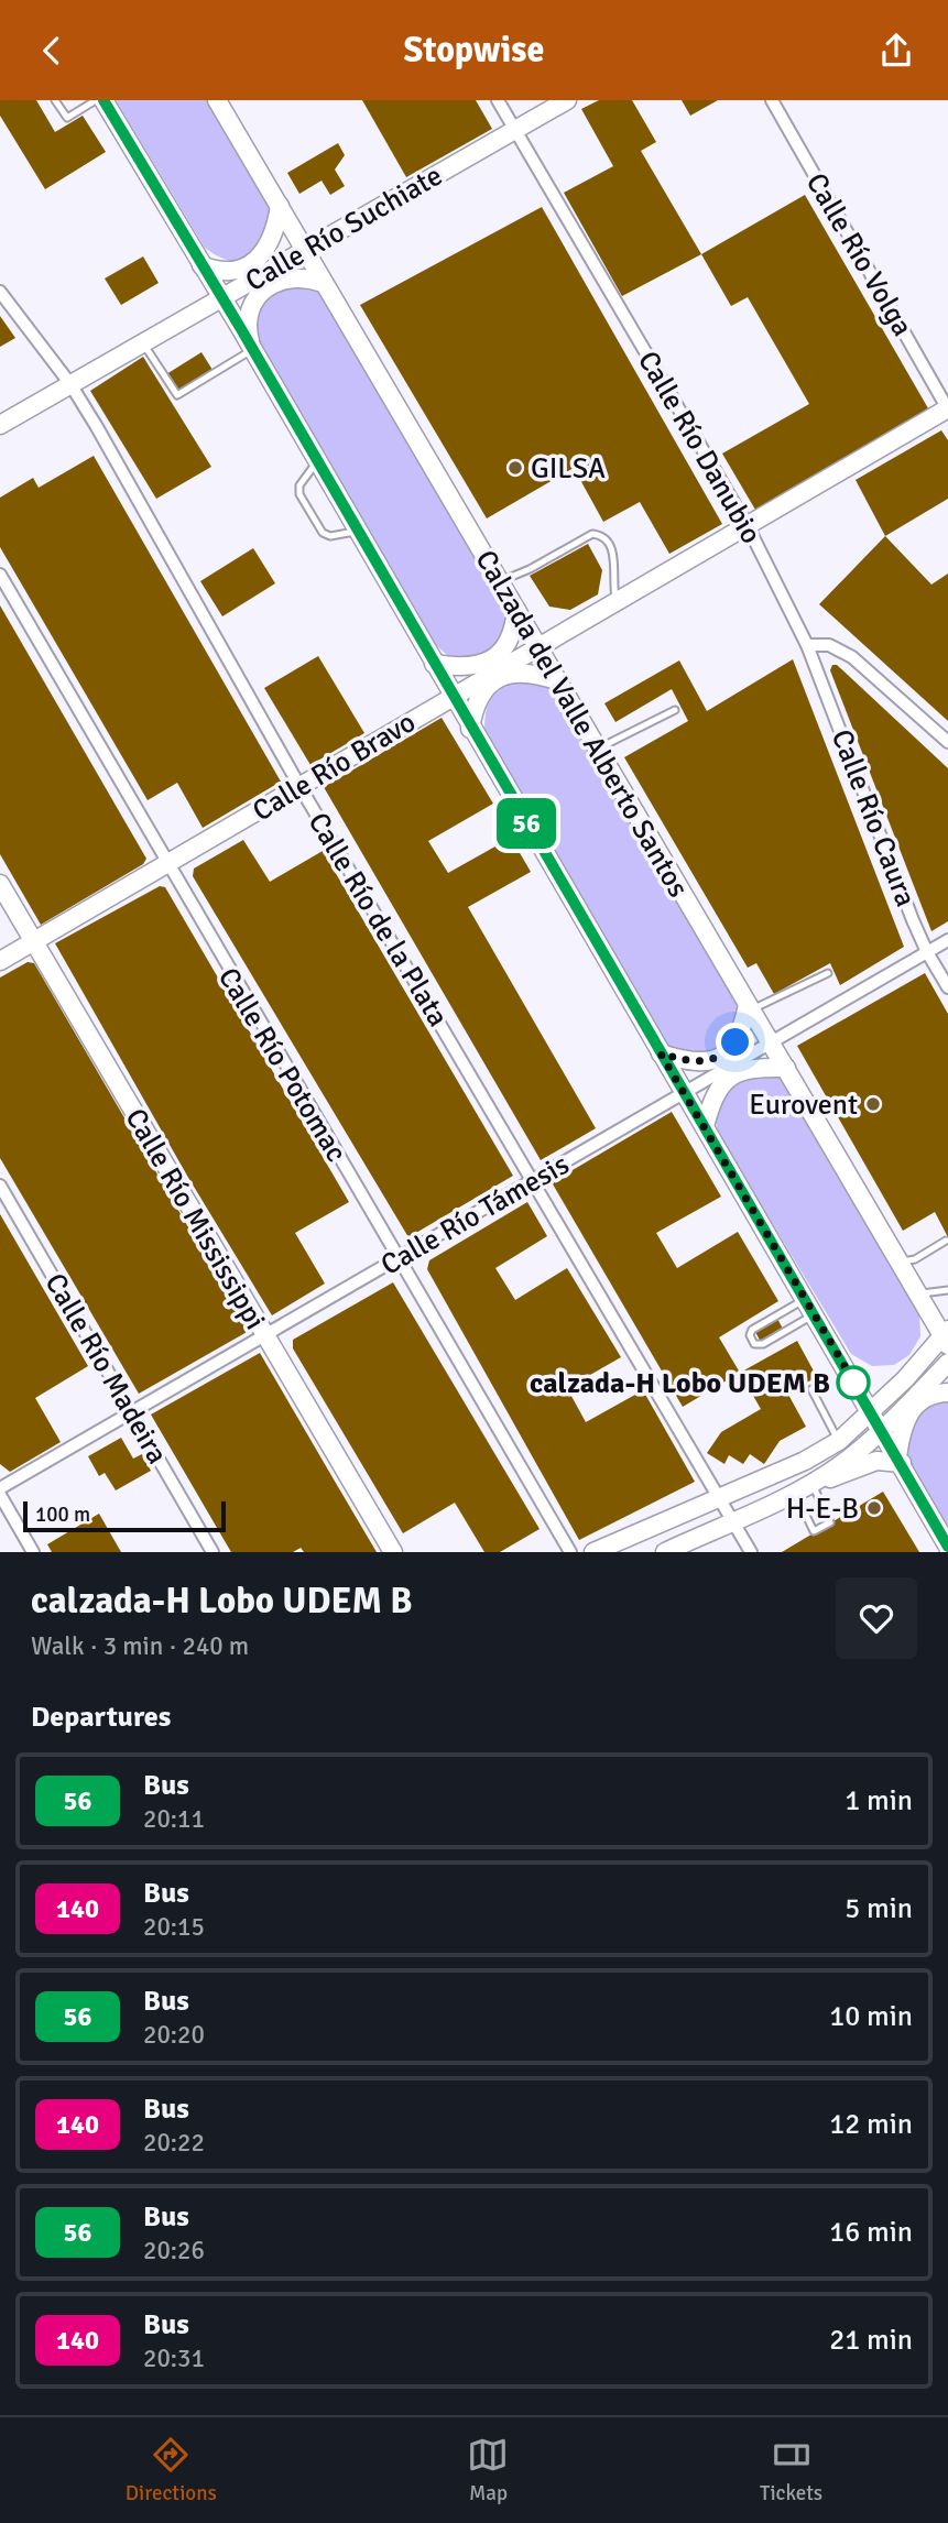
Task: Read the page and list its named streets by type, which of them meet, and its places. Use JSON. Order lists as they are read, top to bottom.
{
  "streets": {
    "main road": [
      "Calle Río Suchiate",
      "Calzada del Valle Alberto Santos",
      "Calle Río Bravo",
      "Calle Río Mississippi"
    ],
    "street": [
      "Calle Río Volga",
      "Calle Río Danubio",
      "Calle Río Caura",
      "Calle Río de la Plata",
      "Calle Río Potomac",
      "Calle Río Támesis",
      "Calle Río Madeira"
    ]
  },
  "crossings": [
    ["Calle Río Suchiate", "Calle Río Danubio"],
    ["Calle Río Suchiate", "Calzada del Valle Alberto Santos"],
    ["Calle Río Suchiate", "Calle Río de la Plata"],
    ["Calle Río Volga", "Calle Río Bravo"],
    ["Calle Río Danubio", "Calle Río Bravo"],
    ["Calle Río Danubio", "Calle Río Caura"],
    ["Calzada del Valle Alberto Santos", "Calle Río Bravo"],
    ["Calzada del Valle Alberto Santos", "Calle Río Támesis"],
    ["Calle Río Bravo", "Calle Río de la Plata"],
    ["Calle Río Bravo", "Calle Río Potomac"],
    ["Calle Río Bravo", "Calle Río Mississippi"],
    ["Calle Río Caura", "Calle Río Támesis"],
    ["Calle Río de la Plata", "Calle Río Támesis"],
    ["Calle Río Potomac", "Calle Río Támesis"],
    ["Calle Río Támesis", "Calle Río Mississippi"],
    ["Calle Río Támesis", "Calle Río Madeira"]
  ],
  "places": [
    "GILSA",
    "Eurovent",
    "calzada-H Lobo UDEM B",
    "H-E-B"
  ],
  "lines": ["bus line 56"],
  "scale_bar": "100 m",
  "page": {
    "header": "Stopwise",
    "on_map": "56",
    "scale": "100 m",
    "heading": [
      ["calzada-H Lobo UDEM B", "Walk · 3 min · 240 m"],
      "Departures"
    ],
    "list": [
      {
        "mark": "56",
        "name": "Bus",
        "note": "20:11",
        "value": "1 min"
      },
      {
        "mark": "140",
        "name": "Bus",
        "note": "20:15",
        "value": "5 min"
      },
      {
        "mark": "56",
        "name": "Bus",
        "note": "20:20",
        "value": "10 min"
      },
      {
        "mark": "140",
        "name": "Bus",
        "note": "20:22",
        "value": "12 min"
      },
      {
        "mark": "56",
        "name": "Bus",
        "note": "20:26",
        "value": "16 min"
      },
      {
        "mark": "140",
        "name": "Bus",
        "note": "20:31",
        "value": "21 min"
      }
    ],
    "tabs": ["Directions", "Map", "Tickets"]
  }
}
